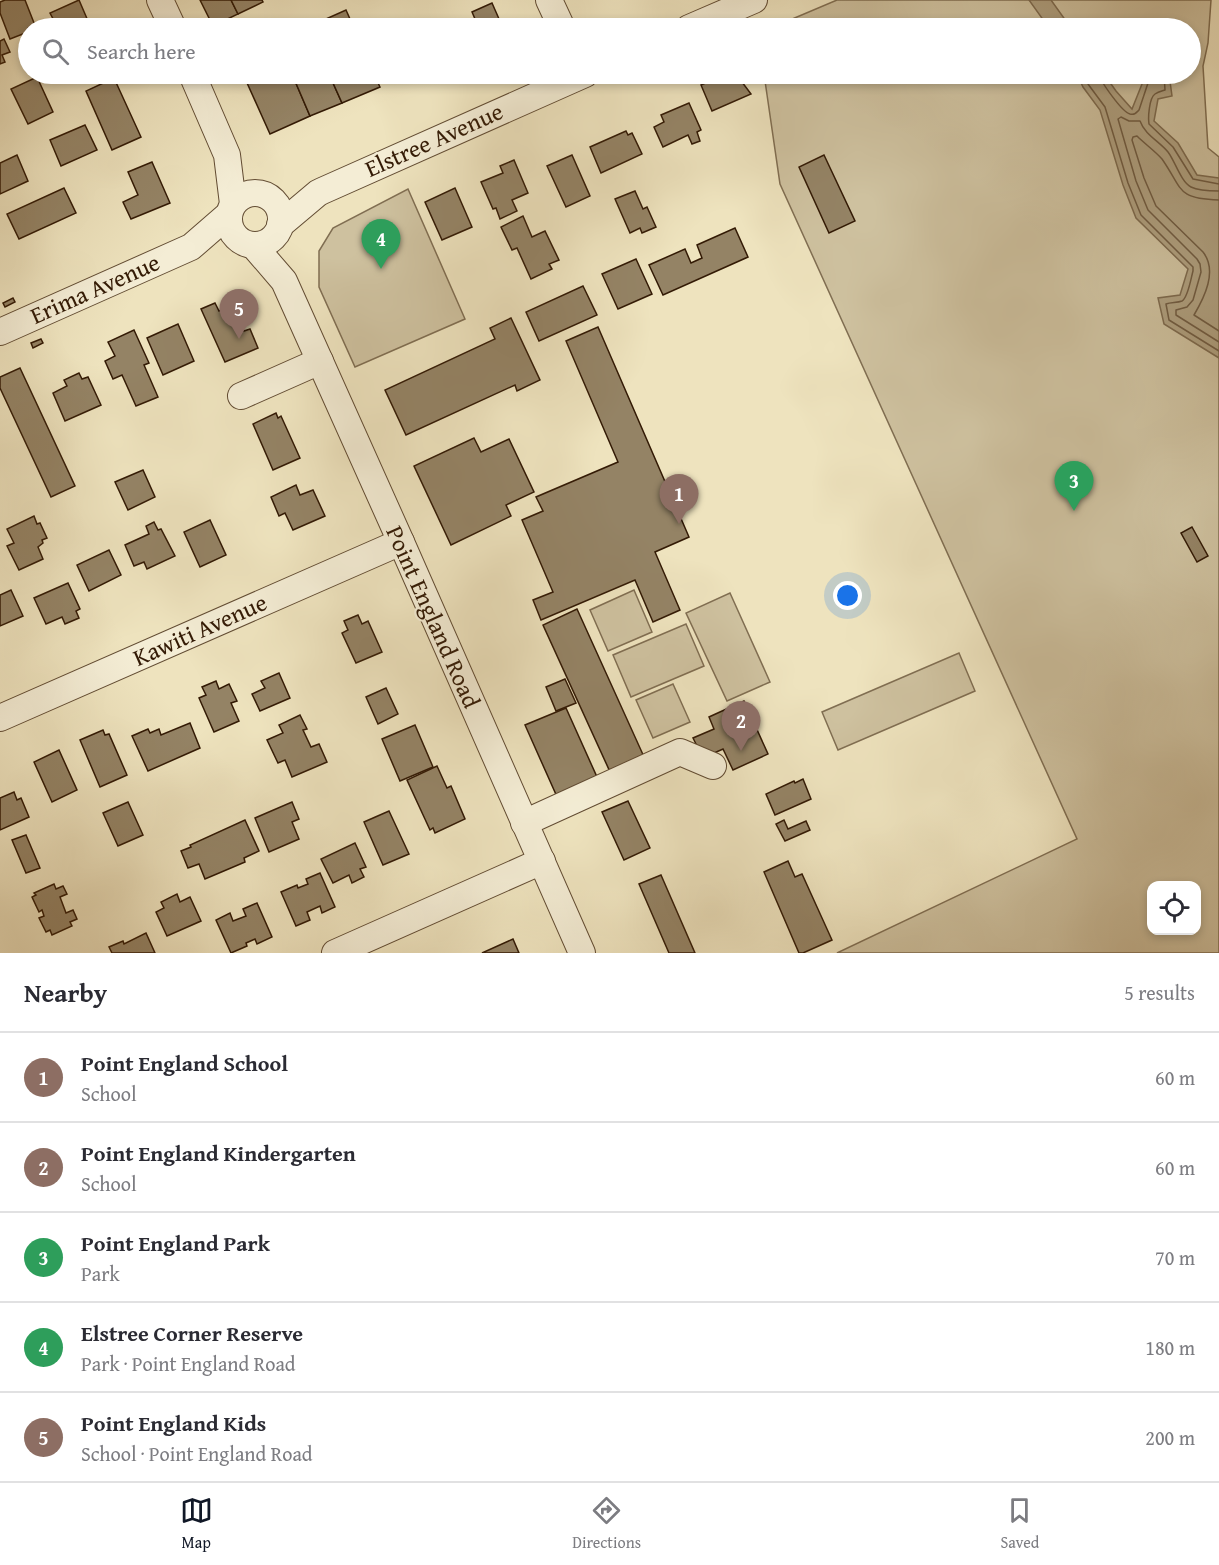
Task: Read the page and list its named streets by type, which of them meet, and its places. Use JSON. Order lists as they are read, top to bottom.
{
  "streets": {
    "street": [
      "Elstree Avenue",
      "Erima Avenue",
      "Point England Road",
      "Kawiti Avenue"
    ]
  },
  "crossings": [
    ["Erima Avenue", "Point England Road"],
    ["Point England Road", "Kawiti Avenue"]
  ],
  "page": {
    "search": "Search here",
    "pins": [
      "4",
      "5",
      "3",
      "1",
      "2"
    ],
    "heading": ["Nearby", "5 results"],
    "list": [
      {
        "mark": "1",
        "name": "Point England School",
        "note": "School",
        "value": "60 m"
      },
      {
        "mark": "2",
        "name": "Point England Kindergarten",
        "note": "School",
        "value": "60 m"
      },
      {
        "mark": "3",
        "name": "Point England Park",
        "note": "Park",
        "value": "70 m"
      },
      {
        "mark": "4",
        "name": "Elstree Corner Reserve",
        "note": "Park · Point England Road",
        "value": "180 m"
      },
      {
        "mark": "5",
        "name": "Point England Kids",
        "note": "School · Point England Road",
        "value": "200 m"
      }
    ],
    "nav": ["Map", "Directions", "Saved"]
  }
}
